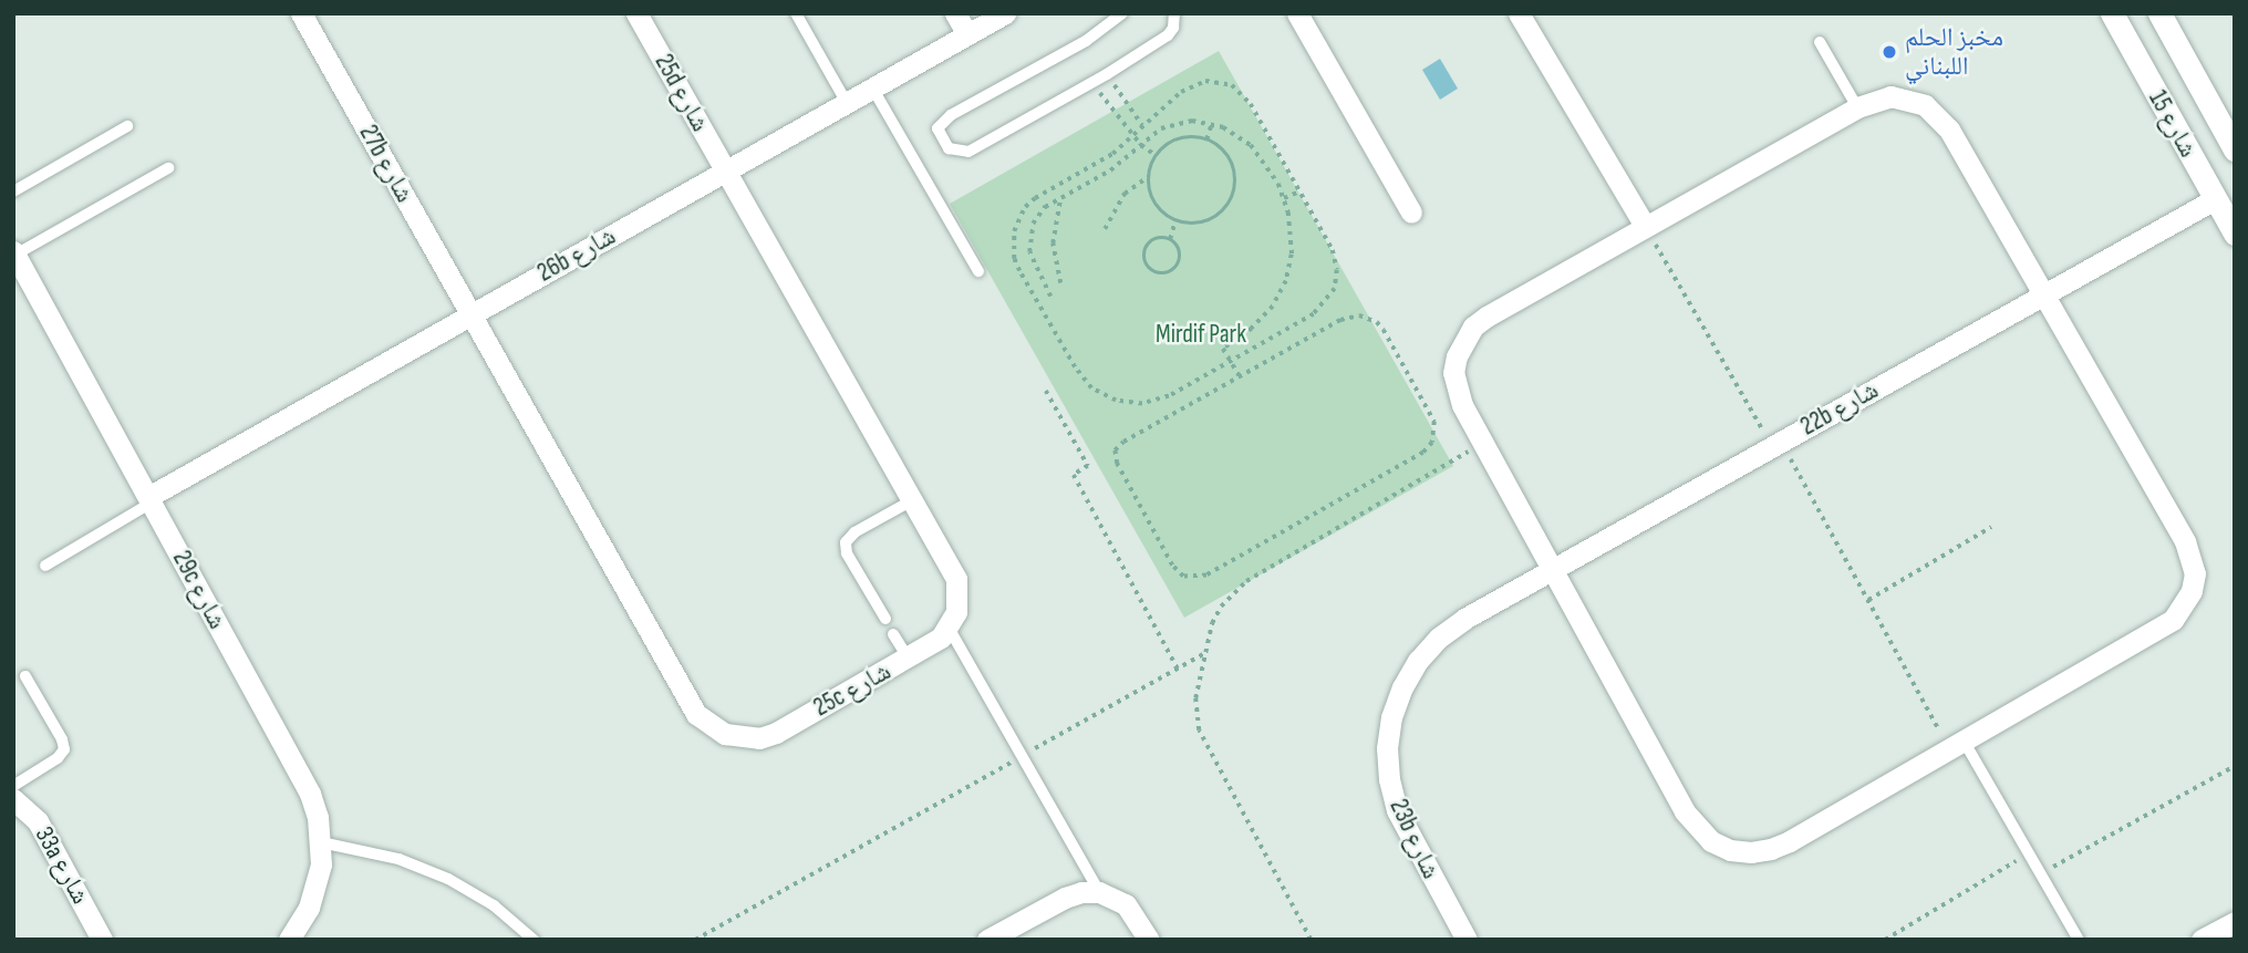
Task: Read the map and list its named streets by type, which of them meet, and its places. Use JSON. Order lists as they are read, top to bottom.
{
  "streets": {
    "street": [
      "25d شارع",
      "شارع 15",
      "27b شارع",
      "26b شارع",
      "22b شارع",
      "29c شارع",
      "25c شارع",
      "23b شارع",
      "33a شارع"
    ]
  },
  "crossings": [
    ["25d شارع", "26b شارع"],
    ["شارع 15", "22b شارع"],
    ["27b شارع", "26b شارع"],
    ["27b شارع", "25c شارع"],
    ["26b شارع", "29c شارع"],
    ["26b شارع", "25c شارع"],
    ["22b شارع", "23b شارع"]
  ],
  "parks": ["Mirdif Park"],
  "places": ["مخبز الحلم اللبناني"]
}
